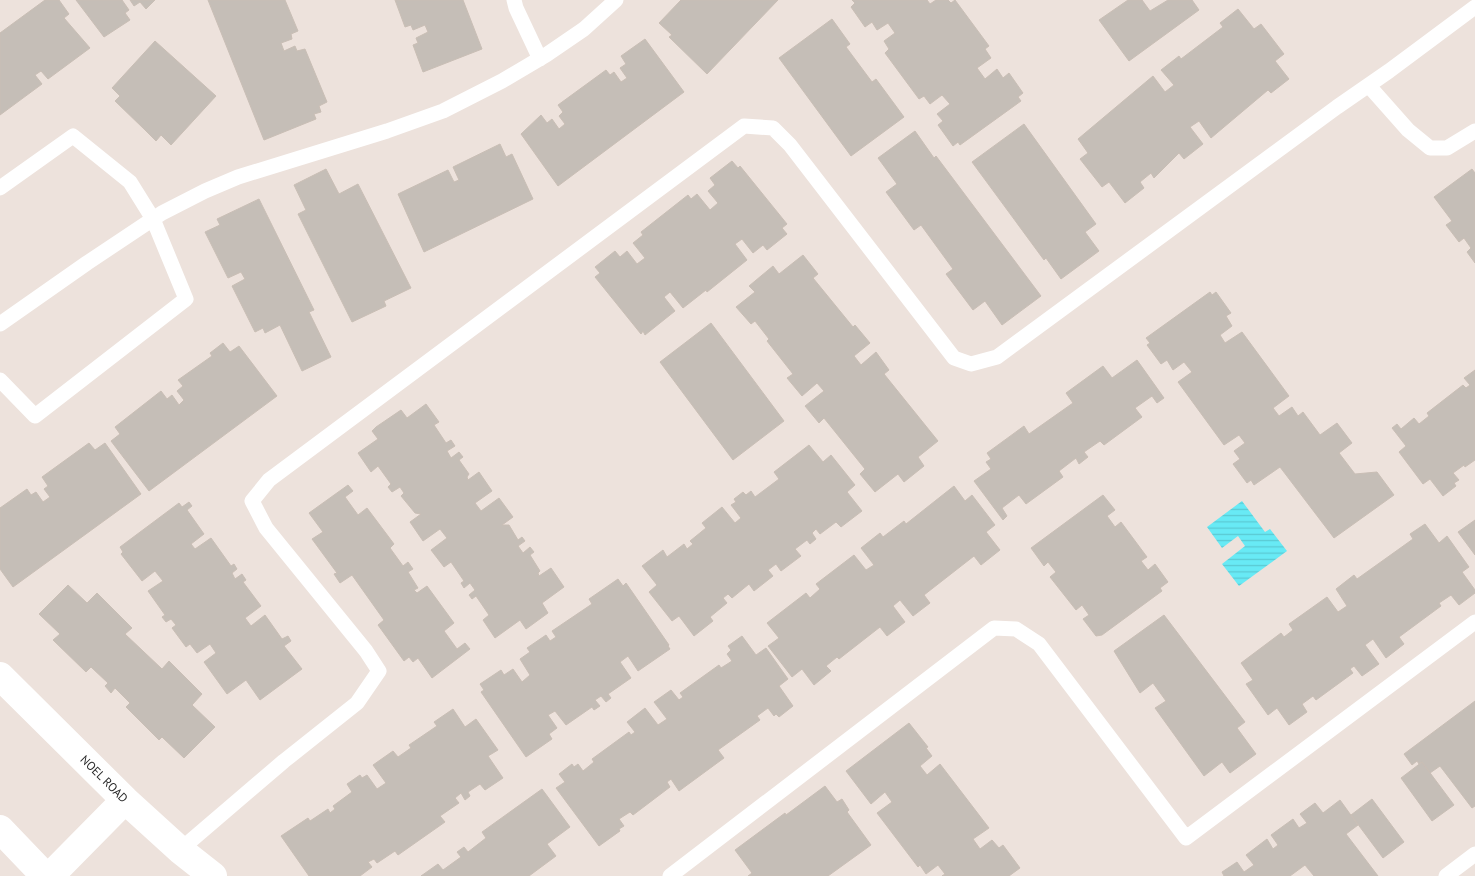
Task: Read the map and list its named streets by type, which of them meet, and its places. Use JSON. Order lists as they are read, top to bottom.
{
  "streets": {
    "street": ["NOEL ROAD"]
  }
}
